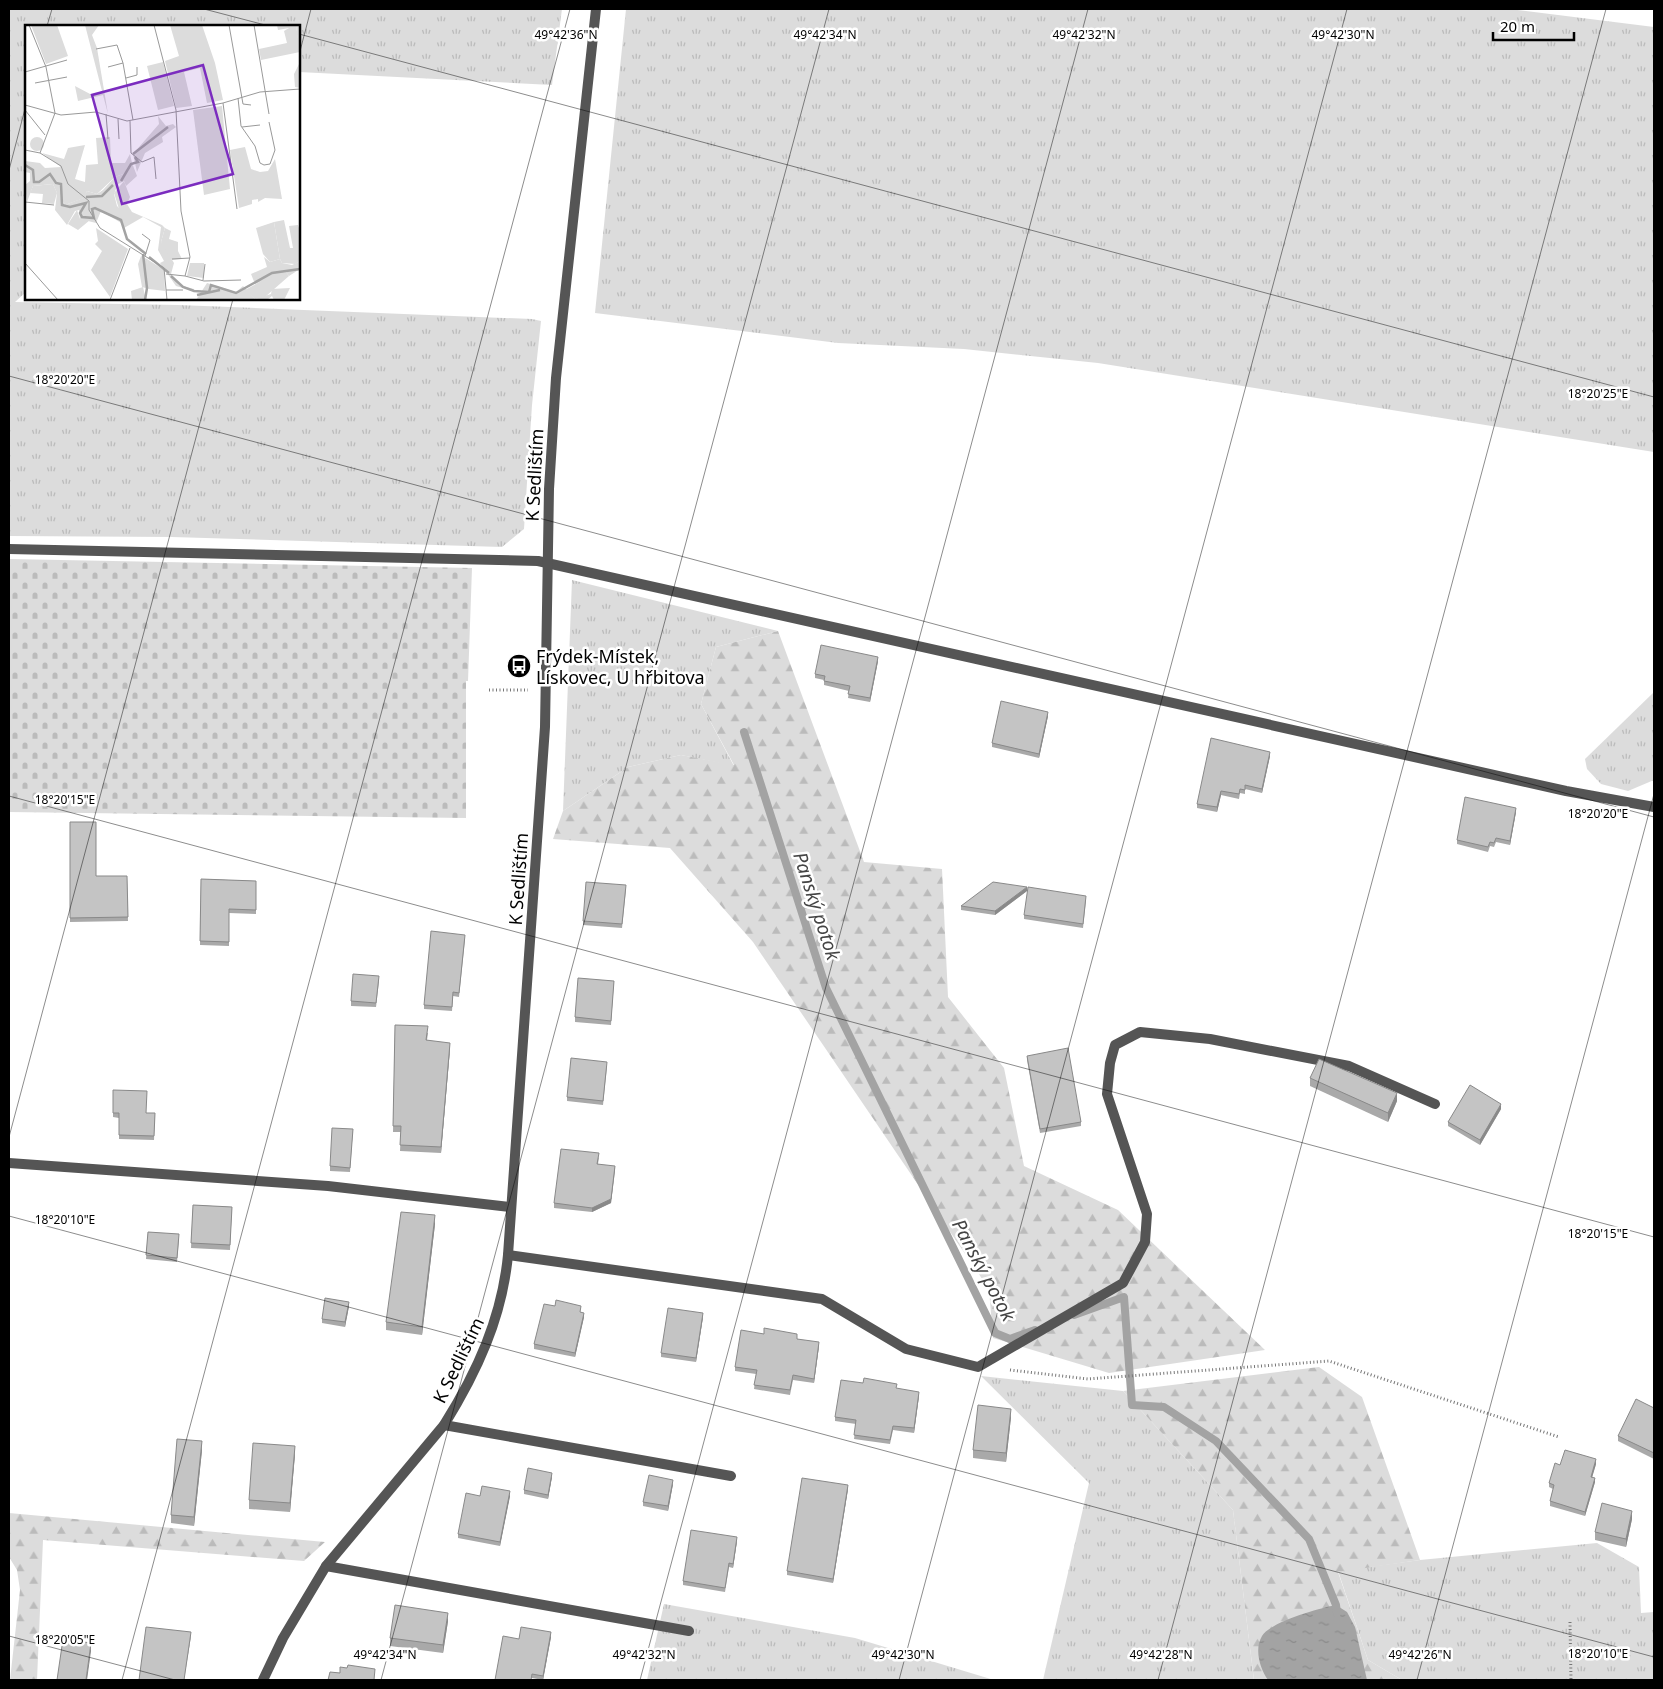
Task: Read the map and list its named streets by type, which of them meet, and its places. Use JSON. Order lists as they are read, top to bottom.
{
  "streets": {
    "street": ["K Sedlištím"]
  },
  "water": ["Panský potok"],
  "places": {
    "bus stop": ["Frýdek-Místek, Lískovec, U hřbitova"]
  },
  "scale_bar": "20 m",
  "coordinates": [
    "49°42'36\"N",
    "49°42'34\"N",
    "49°42'32\"N",
    "49°42'30\"N",
    "18°20'20\"E",
    "18°20'25\"E",
    "18°20'15\"E",
    "18°20'10\"E",
    "18°20'05\"E",
    "49°42'28\"N",
    "49°42'26\"N"
  ]
}
